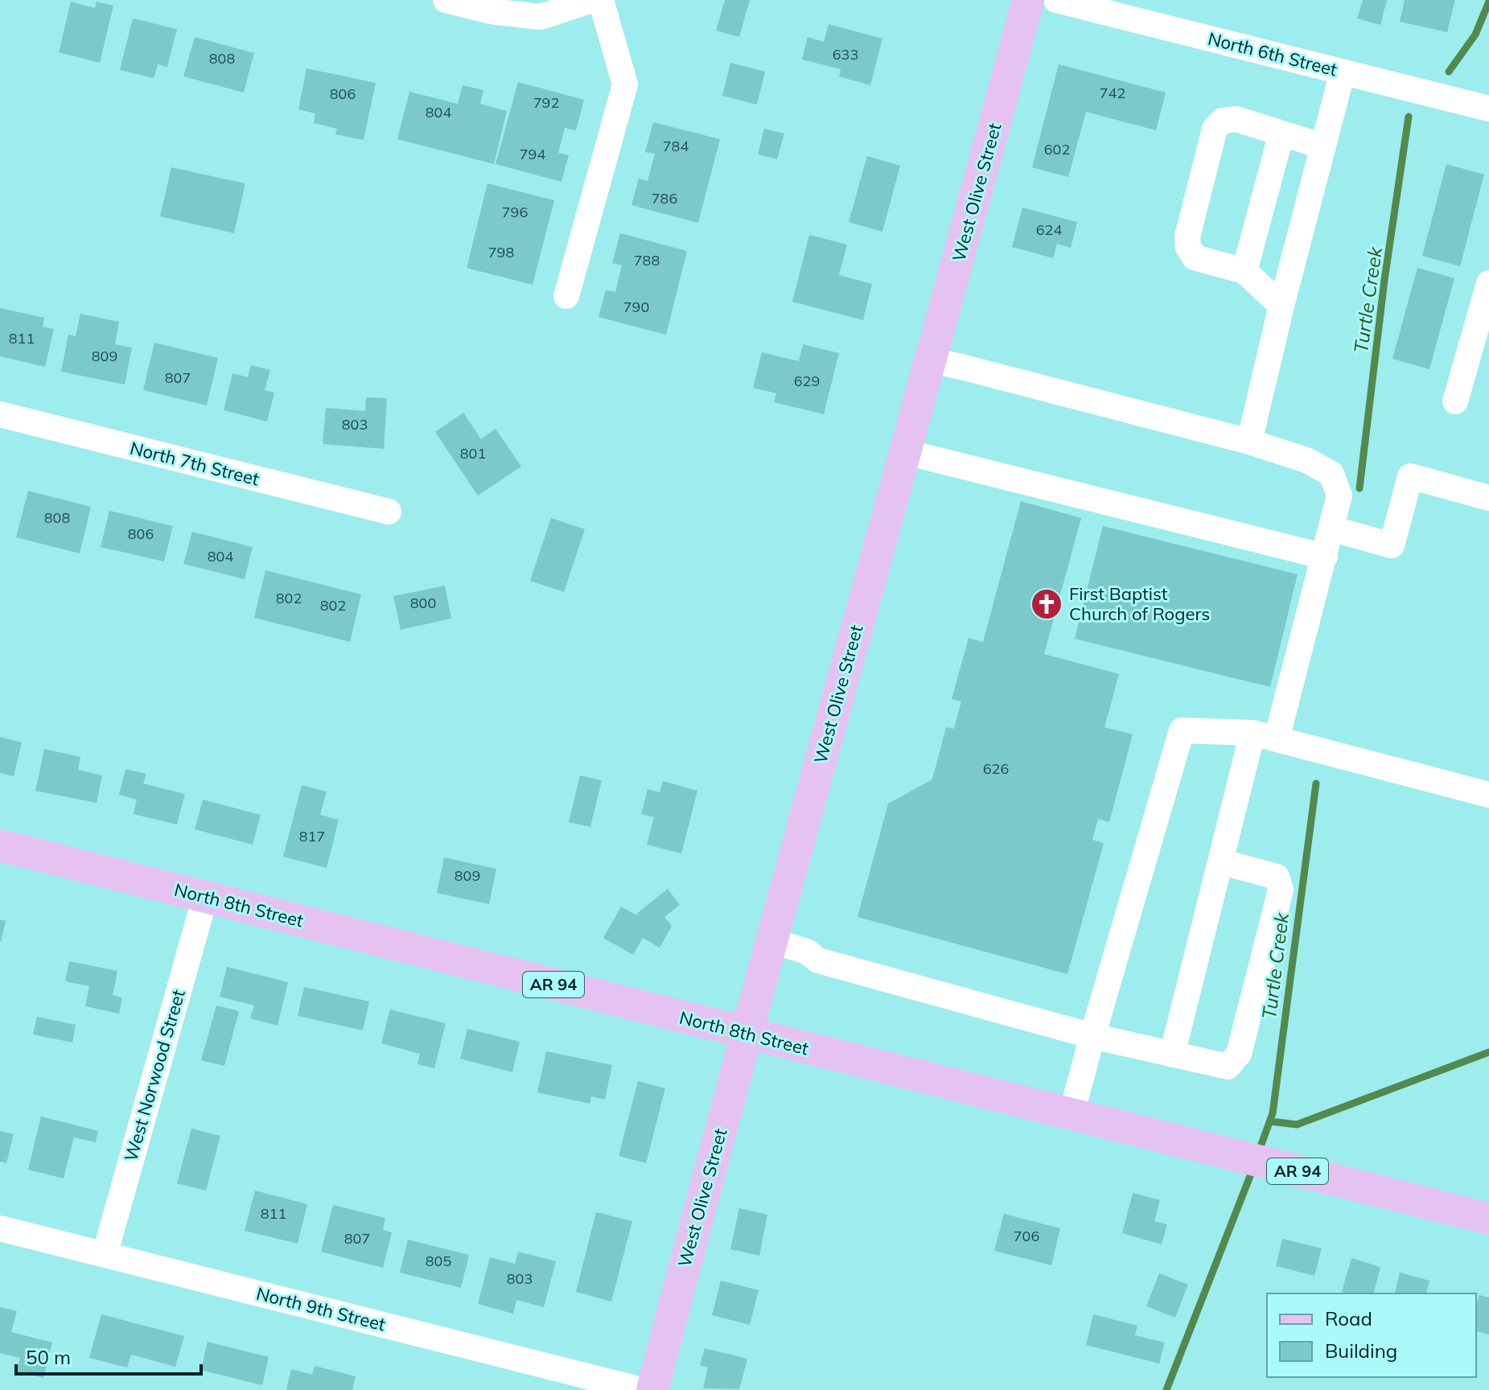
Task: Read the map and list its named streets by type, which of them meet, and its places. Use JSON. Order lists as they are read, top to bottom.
{
  "streets": {
    "main road": ["West Olive Street", "North 8th Street", "AR 94"],
    "street": [
      "North 6th Street",
      "North 7th Street",
      "West Norwood Street",
      "North 9th Street"
    ]
  },
  "crossings": [
    ["West Olive Street", "North 8th Street"],
    ["North 8th Street", "West Norwood Street"],
    ["West Norwood Street", "North 9th Street"]
  ],
  "water": ["Turtle Creek"],
  "places": {
    "church": ["First Baptist Church of Rogers"]
  },
  "house_numbers": [
    "633",
    "808",
    "742",
    "806",
    "792",
    "804",
    "784",
    "602",
    "794",
    "786",
    "796",
    "624",
    "798",
    "788",
    "790",
    "811",
    "809",
    "807",
    "629",
    "803",
    "801",
    "808",
    "806",
    "804",
    "802",
    "800",
    "802",
    "626",
    "817",
    "809",
    "811",
    "706",
    "807",
    "805",
    "803"
  ],
  "legend": ["Road", "Building"],
  "scale_bar": "50 m"
}
